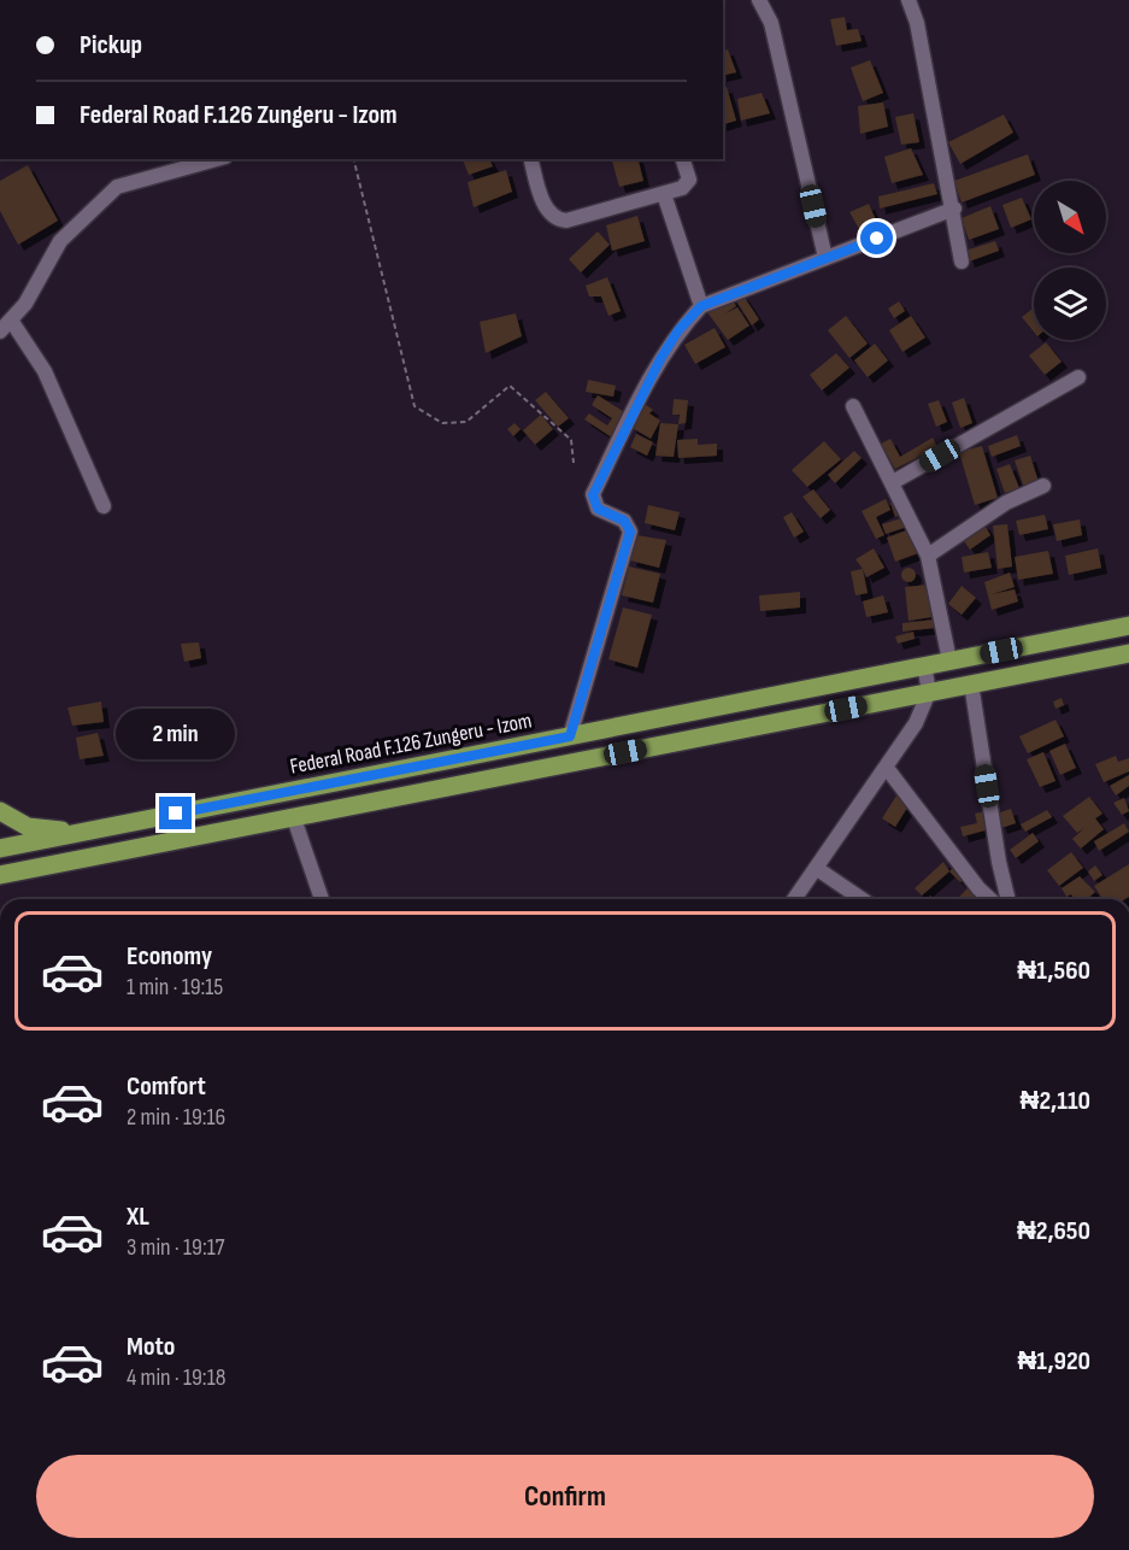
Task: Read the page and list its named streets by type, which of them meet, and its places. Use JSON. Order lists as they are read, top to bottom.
{
  "streets": {
    "main road": ["Federal Road F.126 Zungeru - Izom"]
  },
  "north": "bottom right",
  "page": {
    "banner": ["Pickup", "Federal Road F.126 Zungeru - Izom"],
    "bubble": "2 min",
    "list": [
      {
        "name": "Economy",
        "note": "1 min · 19:15",
        "value": "₦1,560"
      },
      {
        "name": "Comfort",
        "note": "2 min · 19:16",
        "value": "₦2,110"
      },
      {
        "name": "XL",
        "note": "3 min · 19:17",
        "value": "₦2,650"
      },
      {
        "name": "Moto",
        "note": "4 min · 19:18",
        "value": "₦1,920"
      }
    ],
    "buttons": "Confirm"
  }
}
